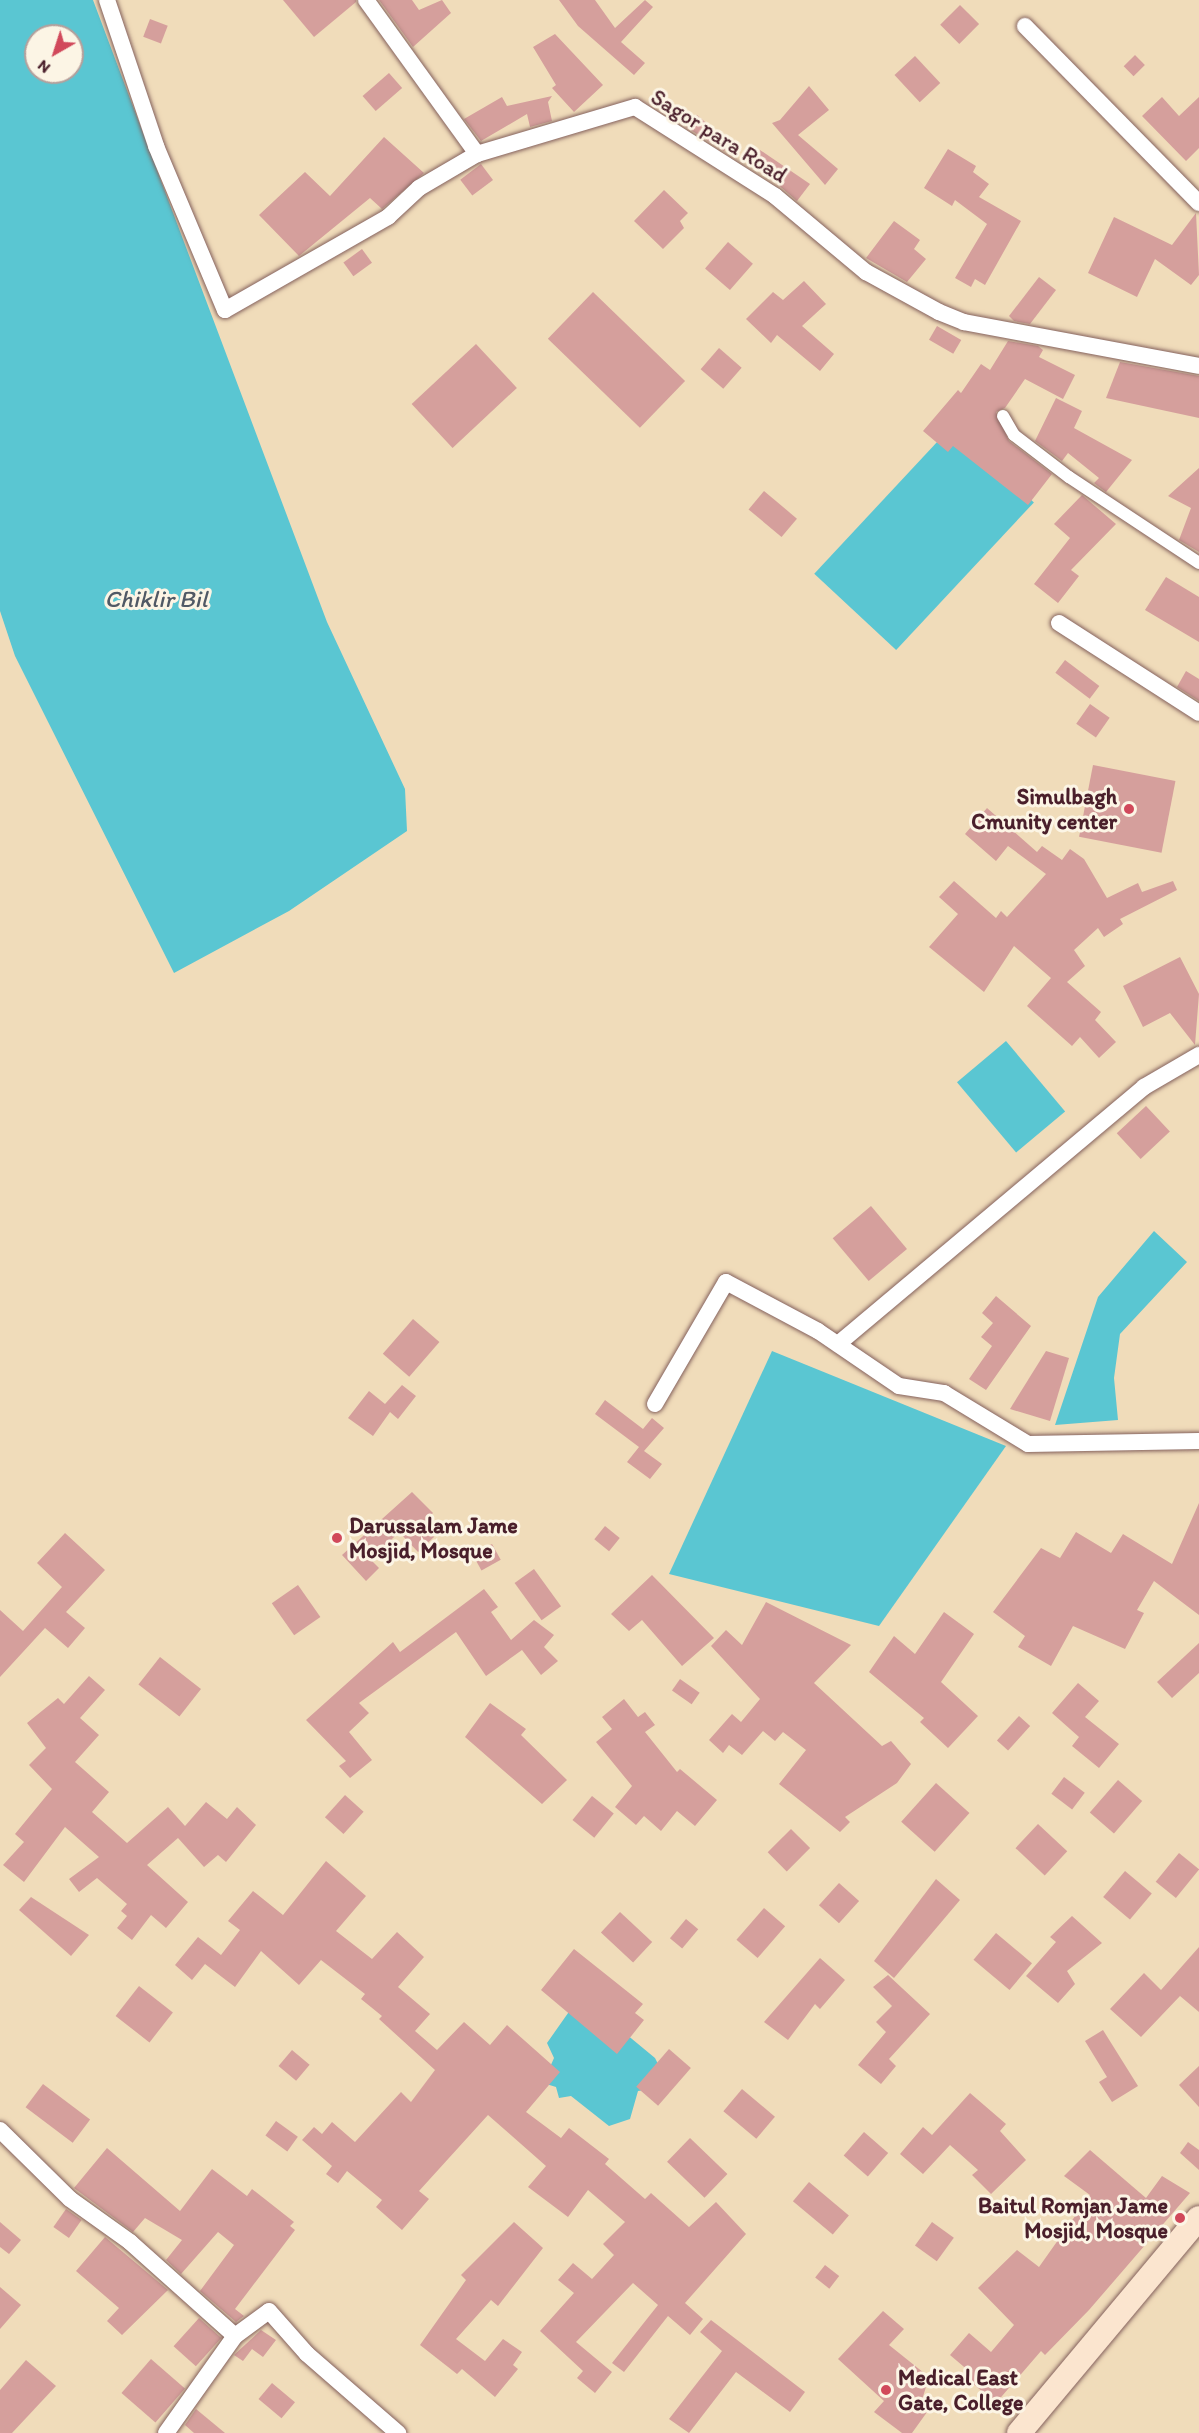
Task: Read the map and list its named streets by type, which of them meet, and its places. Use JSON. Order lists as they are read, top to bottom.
{
  "streets": {
    "street": ["Sagor para Road"]
  },
  "water": ["Chiklir Bil"],
  "places": [
    "Simulbagh Cmunity center",
    "Darussalam Jame Mosjid, Mosque",
    "Baitul Romjan Jame Mosjid, Mosque",
    "Medical East Gate, College"
  ],
  "north": "bottom left"
}
